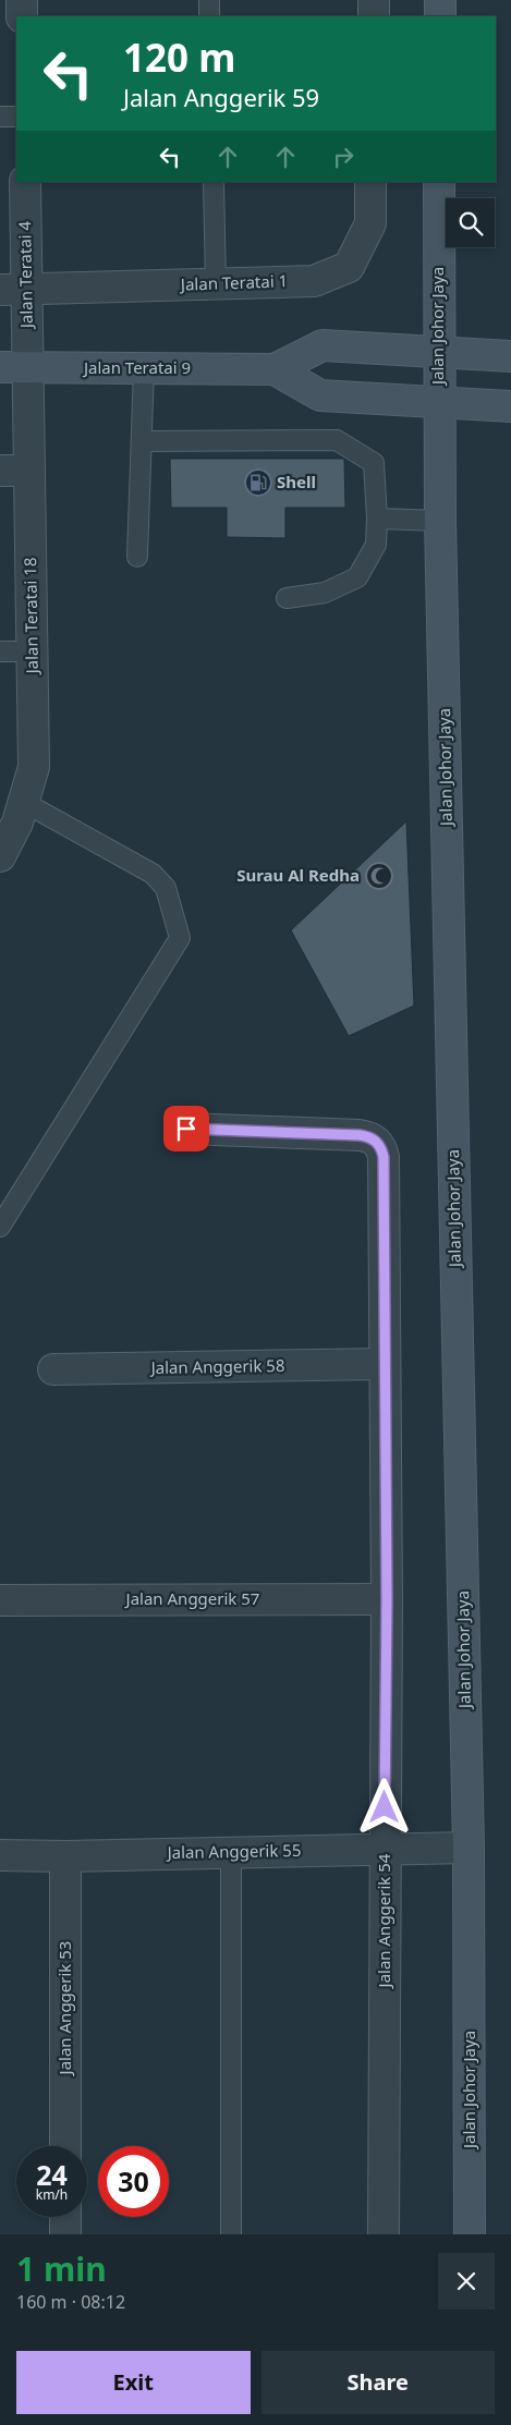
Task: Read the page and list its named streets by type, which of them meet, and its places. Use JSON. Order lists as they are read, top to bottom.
{
  "streets": {
    "main road": ["Jalan Johor Jaya", "Jalan Teratai 9"],
    "street": [
      "Jalan Teratai 4",
      "Jalan Teratai 1",
      "Jalan Teratai 18",
      "Jalan Anggerik 58",
      "Jalan Anggerik 57",
      "Jalan Anggerik 55",
      "Jalan Anggerik 54",
      "Jalan Anggerik 53"
    ]
  },
  "crossings": [
    ["Jalan Teratai 4", "Jalan Teratai 1"],
    ["Jalan Teratai 4", "Jalan Teratai 9"],
    ["Jalan Teratai 4", "Jalan Teratai 18"],
    ["Jalan Johor Jaya", "Jalan Teratai 9"],
    ["Jalan Johor Jaya", "Jalan Anggerik 55"],
    ["Jalan Teratai 9", "Jalan Teratai 18"],
    ["Jalan Anggerik 58", "Jalan Anggerik 54"],
    ["Jalan Anggerik 57", "Jalan Anggerik 54"],
    ["Jalan Anggerik 55", "Jalan Anggerik 54"],
    ["Jalan Anggerik 55", "Jalan Anggerik 53"]
  ],
  "places": {
    "fuel station": ["Shell"],
    "mosque": ["Surau Al Redha"]
  },
  "page": {
    "turn": ["120 m", "Jalan Anggerik 59"],
    "speed": "24 km/h",
    "limit": "30",
    "heading": ["1 min", "160 m · 08:12"],
    "buttons": ["Exit", "Share"]
  }
}
